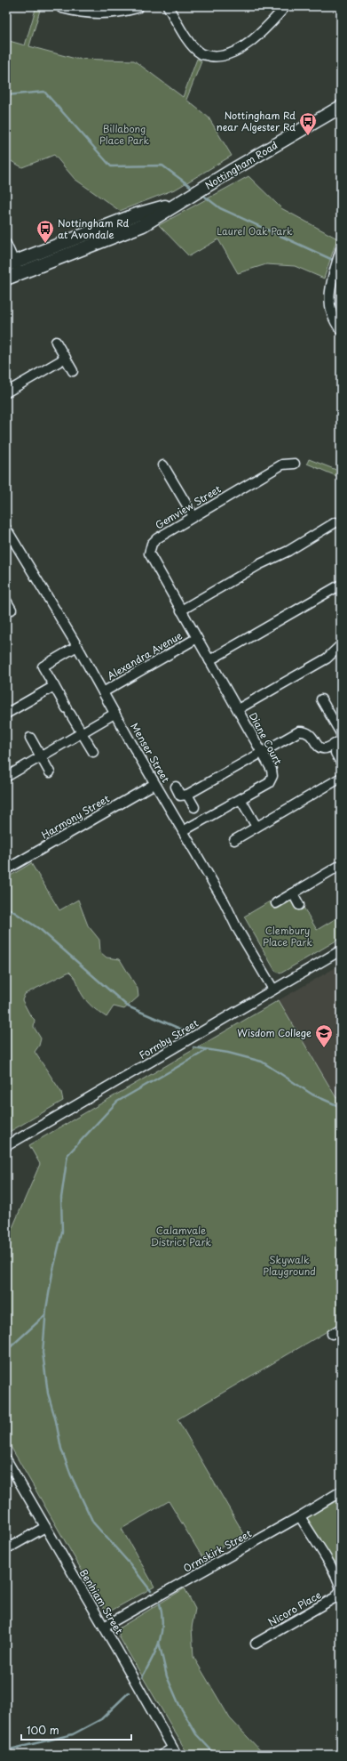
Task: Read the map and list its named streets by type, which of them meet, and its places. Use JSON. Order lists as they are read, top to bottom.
{
  "streets": {
    "street": [
      "Nottingham Road",
      "Gemview Street",
      "Alexandra Avenue",
      "Diane Court",
      "Menser Street",
      "Harmony Street",
      "Formby Street",
      "Ormskirk Street",
      "Benhiam Street",
      "Nicoro Place"
    ]
  },
  "crossings": [
    ["Gemview Street", "Alexandra Avenue"],
    ["Gemview Street", "Diane Court"],
    ["Alexandra Avenue", "Diane Court"],
    ["Alexandra Avenue", "Menser Street"],
    ["Diane Court", "Menser Street"],
    ["Menser Street", "Harmony Street"],
    ["Menser Street", "Formby Street"],
    ["Ormskirk Street", "Benhiam Street"]
  ],
  "parks": [
    "Billabong Place Park",
    "Laurel Oak Park",
    "Clembury Place Park",
    "Calamvale District Park",
    "Skywalk Playground"
  ],
  "places": {
    "bus stop": ["Nottingham Rd near Algester Rd", "Nottingham Rd at Avondale"],
    "school or university": ["Wisdom College"]
  },
  "scale_bar": "100 m"
}
